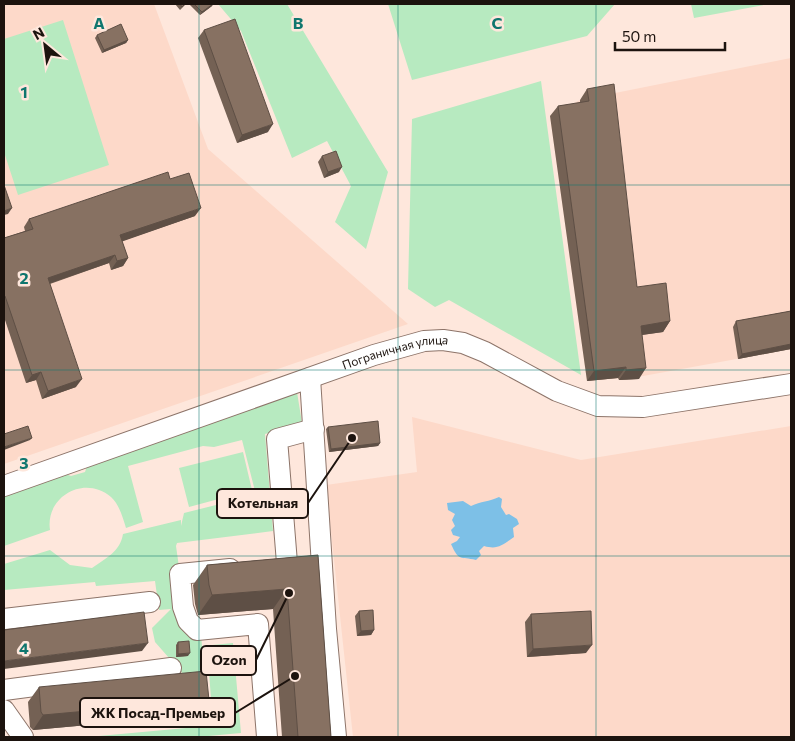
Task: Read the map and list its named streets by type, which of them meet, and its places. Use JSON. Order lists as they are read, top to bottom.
{
  "streets": {
    "street": ["Пограничная улица"]
  },
  "places": ["Котельная", "Ozon", "ЖК Посад-Премьер"],
  "scale_bar": "50 m",
  "north": "top left",
  "grid": {
    "columns": ["A", "B", "C"],
    "rows": [
      "1",
      "2",
      "3",
      "4"
    ]
  }
}
